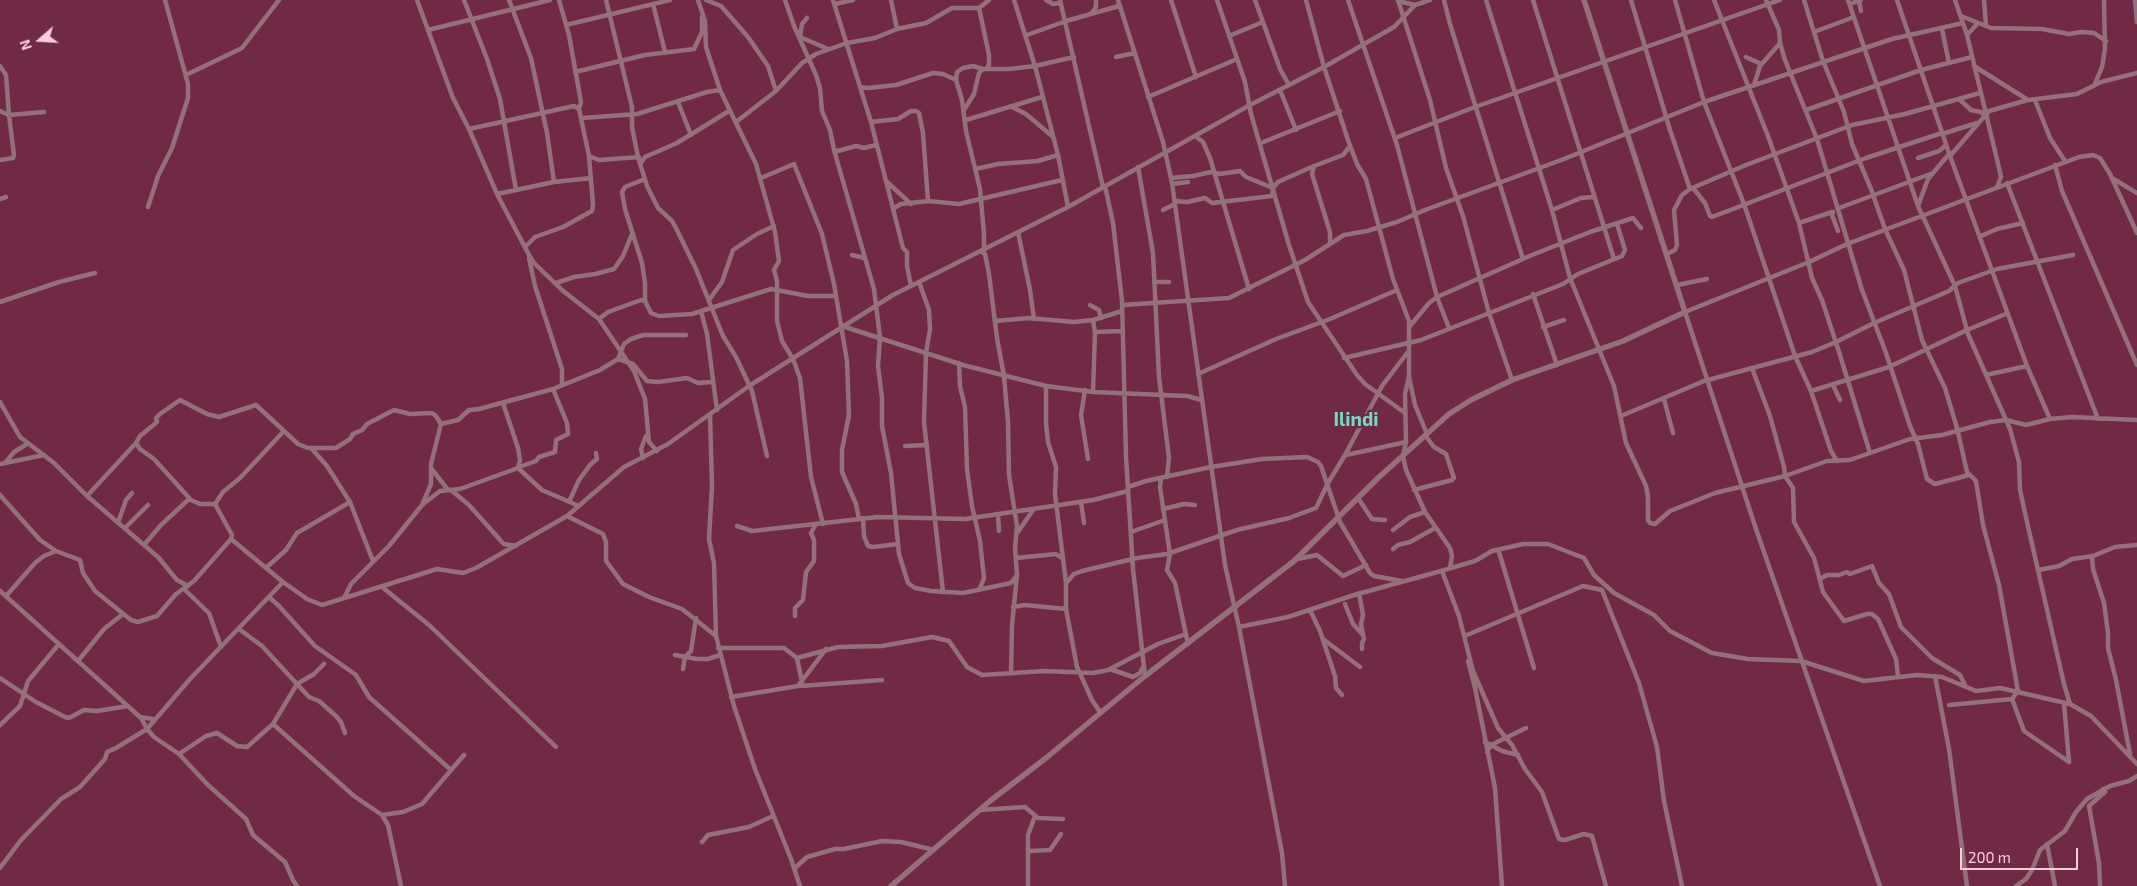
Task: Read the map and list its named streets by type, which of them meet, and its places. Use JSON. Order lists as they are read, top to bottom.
{
  "districts": ["Ilindi"],
  "scale_bar": "200 m",
  "north": "left"
}
